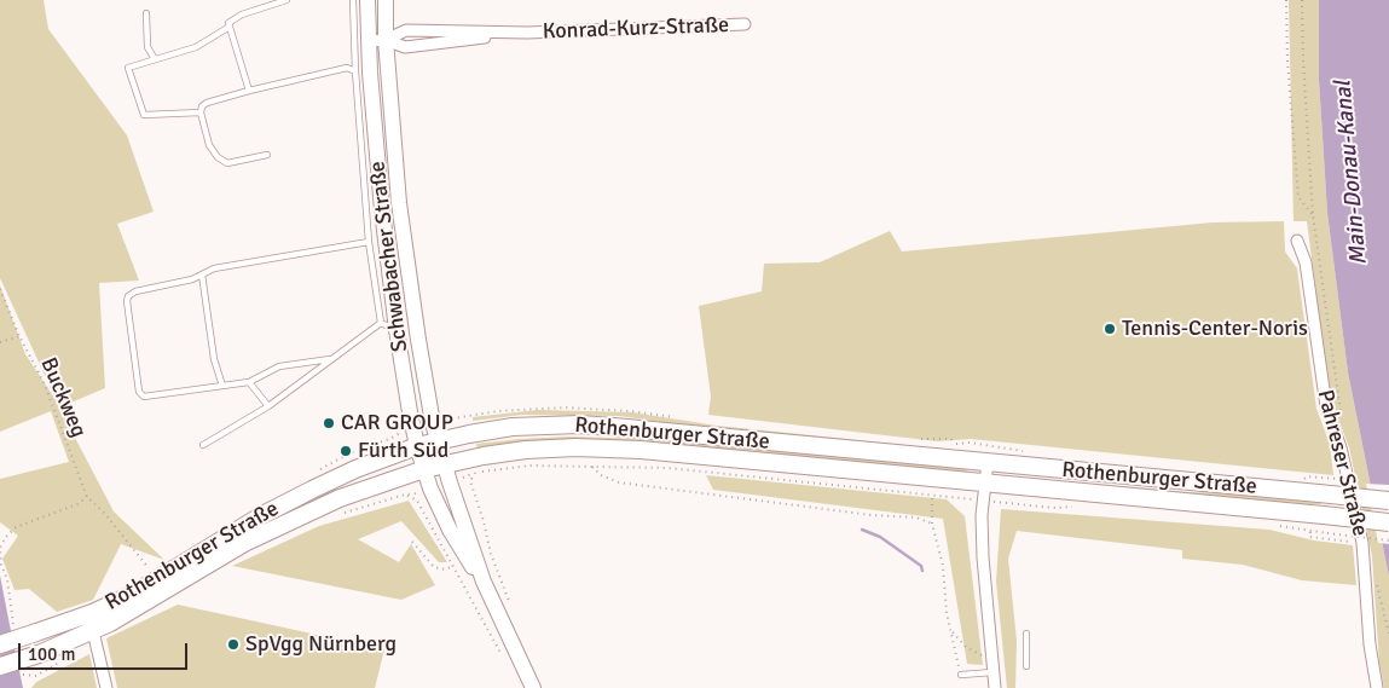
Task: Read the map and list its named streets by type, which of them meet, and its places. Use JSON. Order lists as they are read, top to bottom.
{
  "streets": {
    "main road": ["Schwabacher Straße", "Rothenburger Straße"],
    "street": ["Konrad-Kurz-Straße", "Pahreser Straße"],
    "path": ["Buckweg"]
  },
  "crossings": [
    ["Konrad-Kurz-Straße", "Schwabacher Straße"],
    ["Schwabacher Straße", "Rothenburger Straße"]
  ],
  "water": ["Main-Donau-Kanal"],
  "places": [
    "Tennis-Center-Noris",
    "CAR GROUP",
    "Fürth Süd",
    "SpVgg Nürnberg"
  ],
  "scale_bar": "100 m"
}
